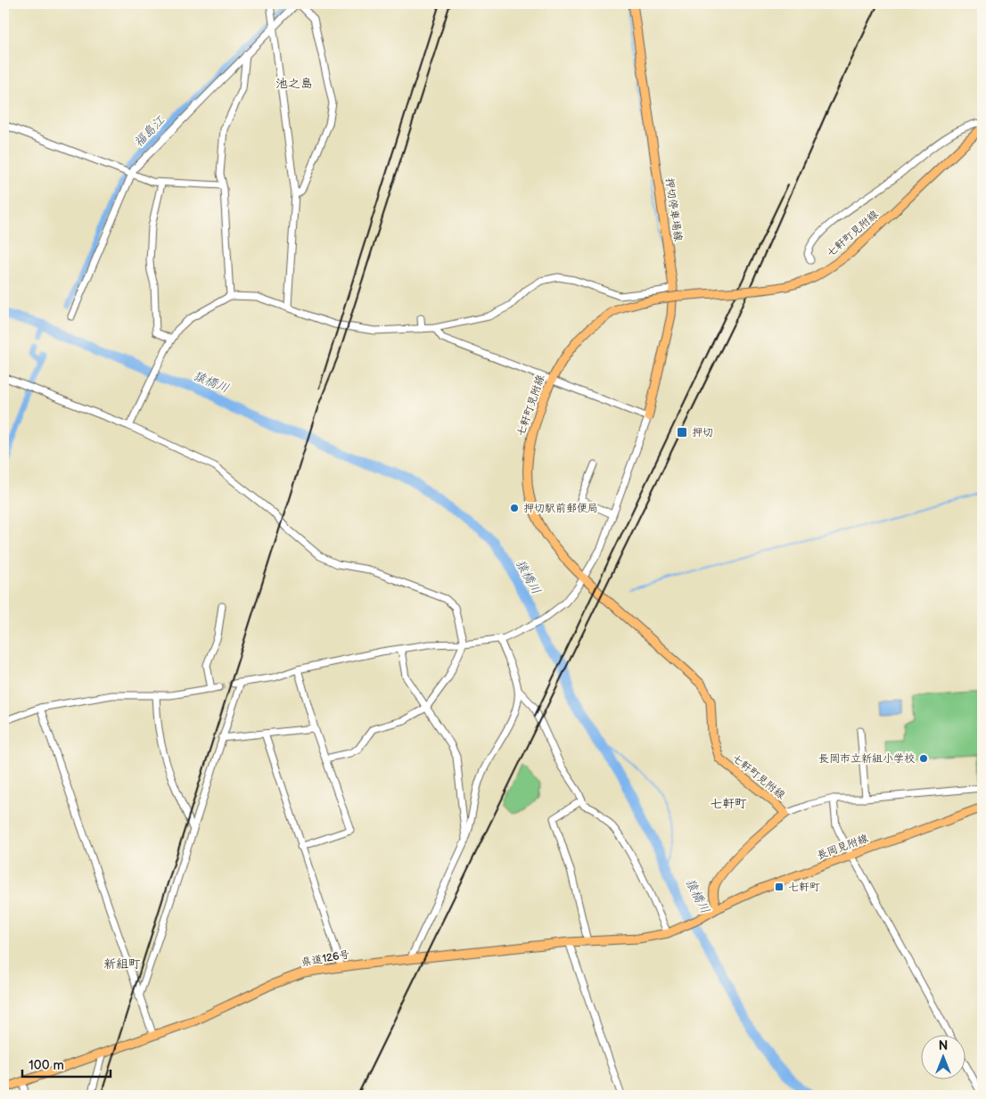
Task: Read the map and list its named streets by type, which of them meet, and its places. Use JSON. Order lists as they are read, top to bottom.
{
  "streets": {
    "main road": [
      "押切停車場線",
      "七軒町見附線",
      "長岡見附線",
      "県道126号"
    ]
  },
  "crossings": [
    ["七軒町見附線", "長岡見附線"],
    ["長岡見附線", "県道126号"]
  ],
  "districts": ["池之島", "七軒町", "新組町"],
  "water": ["福島江", "猿橋川"],
  "places": {
    "transit": ["押切", "七軒町"],
    "other": ["押切駅前郵便局", "長岡市立新組小学校"]
  },
  "scale_bar": "100 m",
  "north": "top"
}
